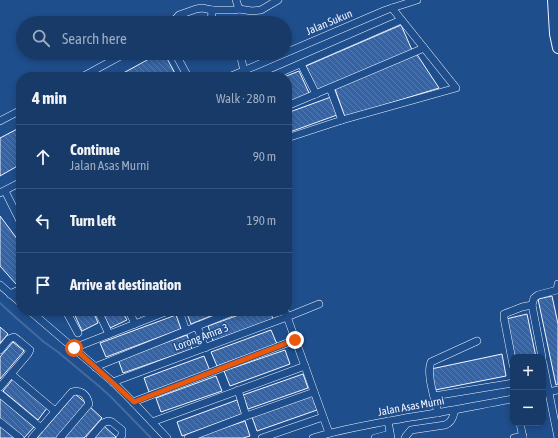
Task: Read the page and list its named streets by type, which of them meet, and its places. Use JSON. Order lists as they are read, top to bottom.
{
  "streets": {
    "street": ["Jalan Sukun", "Lorong Amra 3", "Jalan Asas Murni"]
  },
  "page": {
    "search": "Search here",
    "heading": ["4 min", "Walk · 280 m"],
    "list": [
      ["Continue", "Jalan Asas Murni", "90 m"],
      ["Turn left", "190 m"],
      "Arrive at destination"
    ],
    "map_buttons": ["+", "−"]
  }
}
